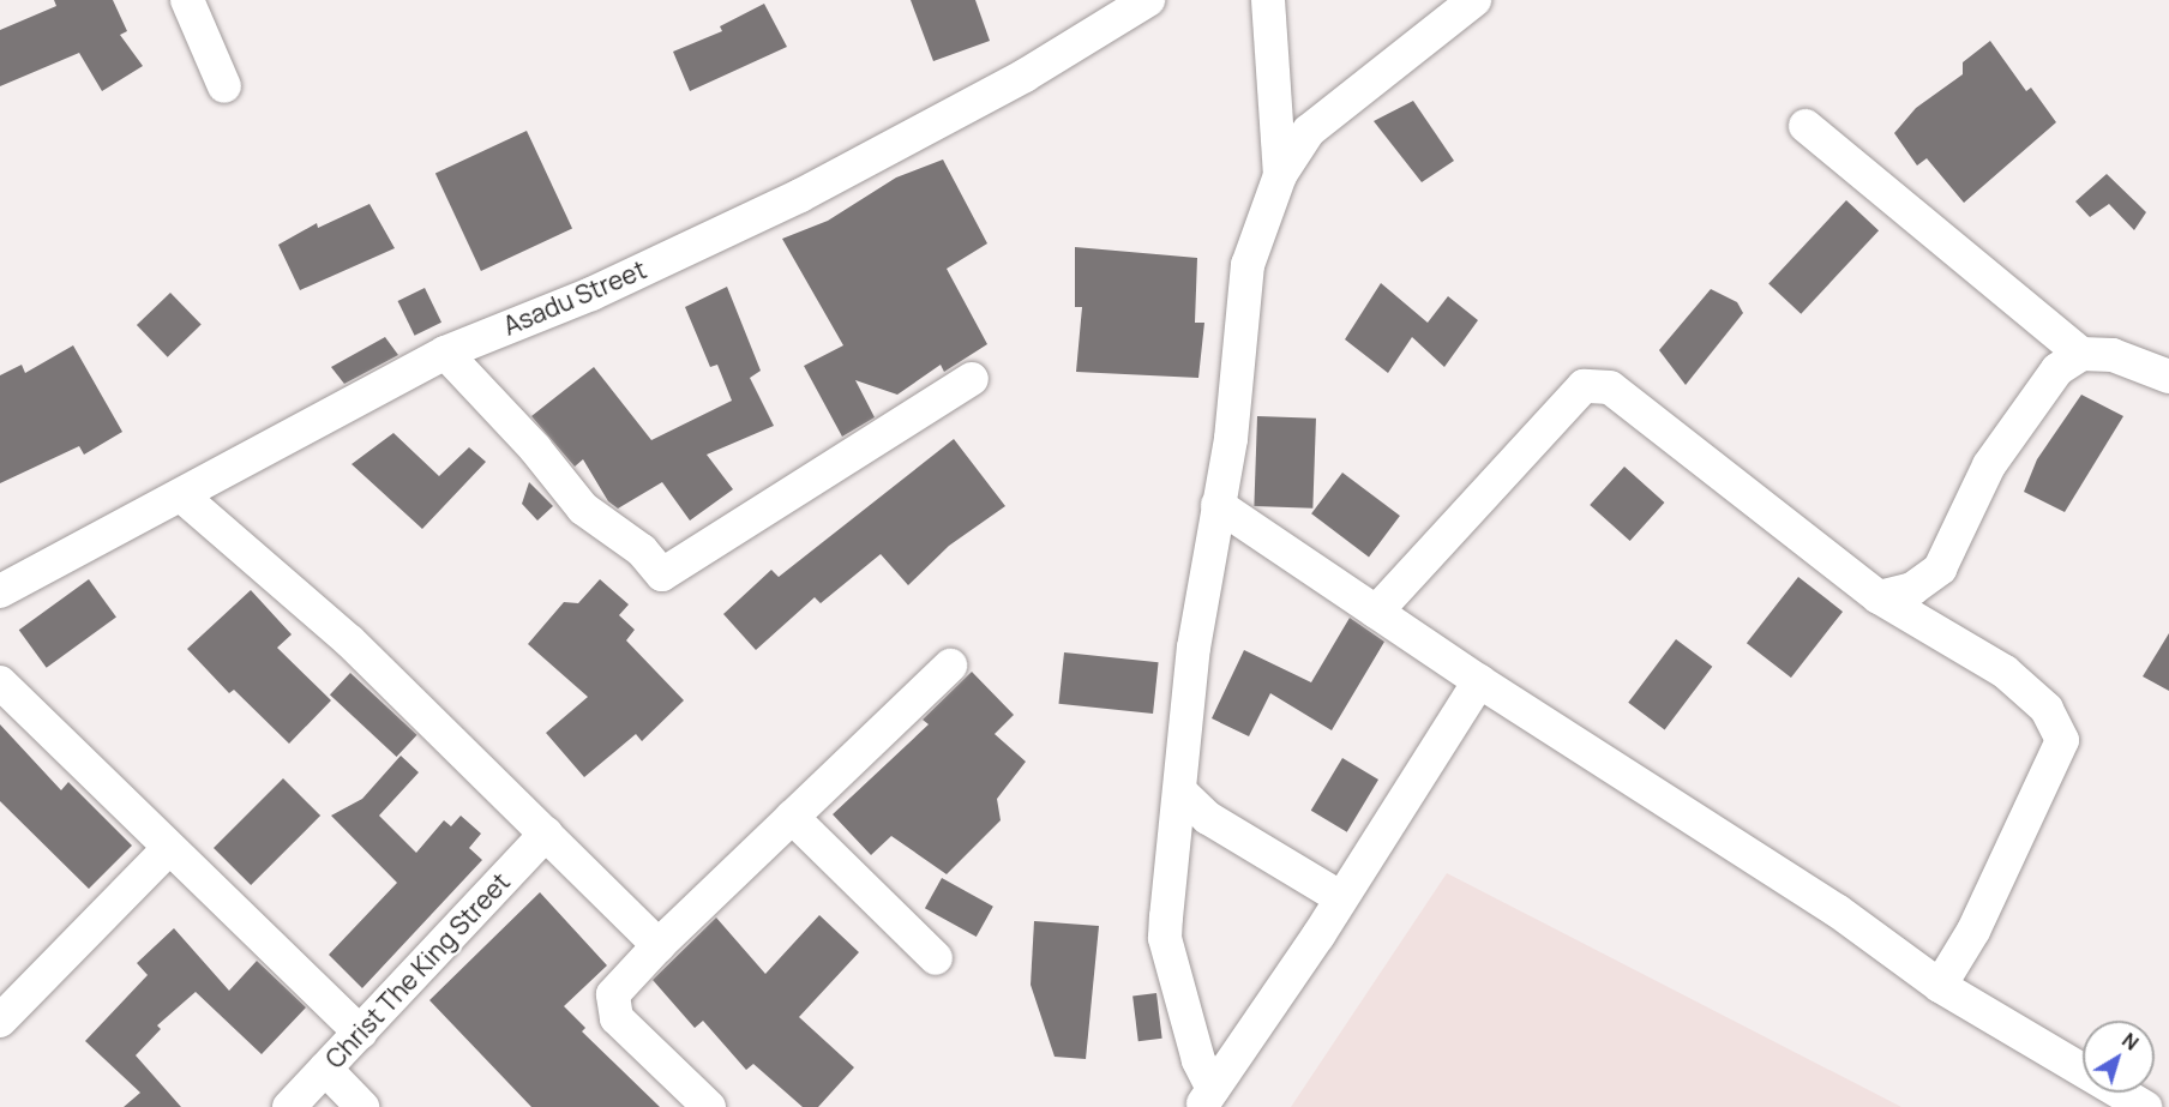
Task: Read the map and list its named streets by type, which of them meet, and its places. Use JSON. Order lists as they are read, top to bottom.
{
  "streets": {
    "street": ["Asadu Street", "Christ The King Street"]
  },
  "north": "top right"
}
